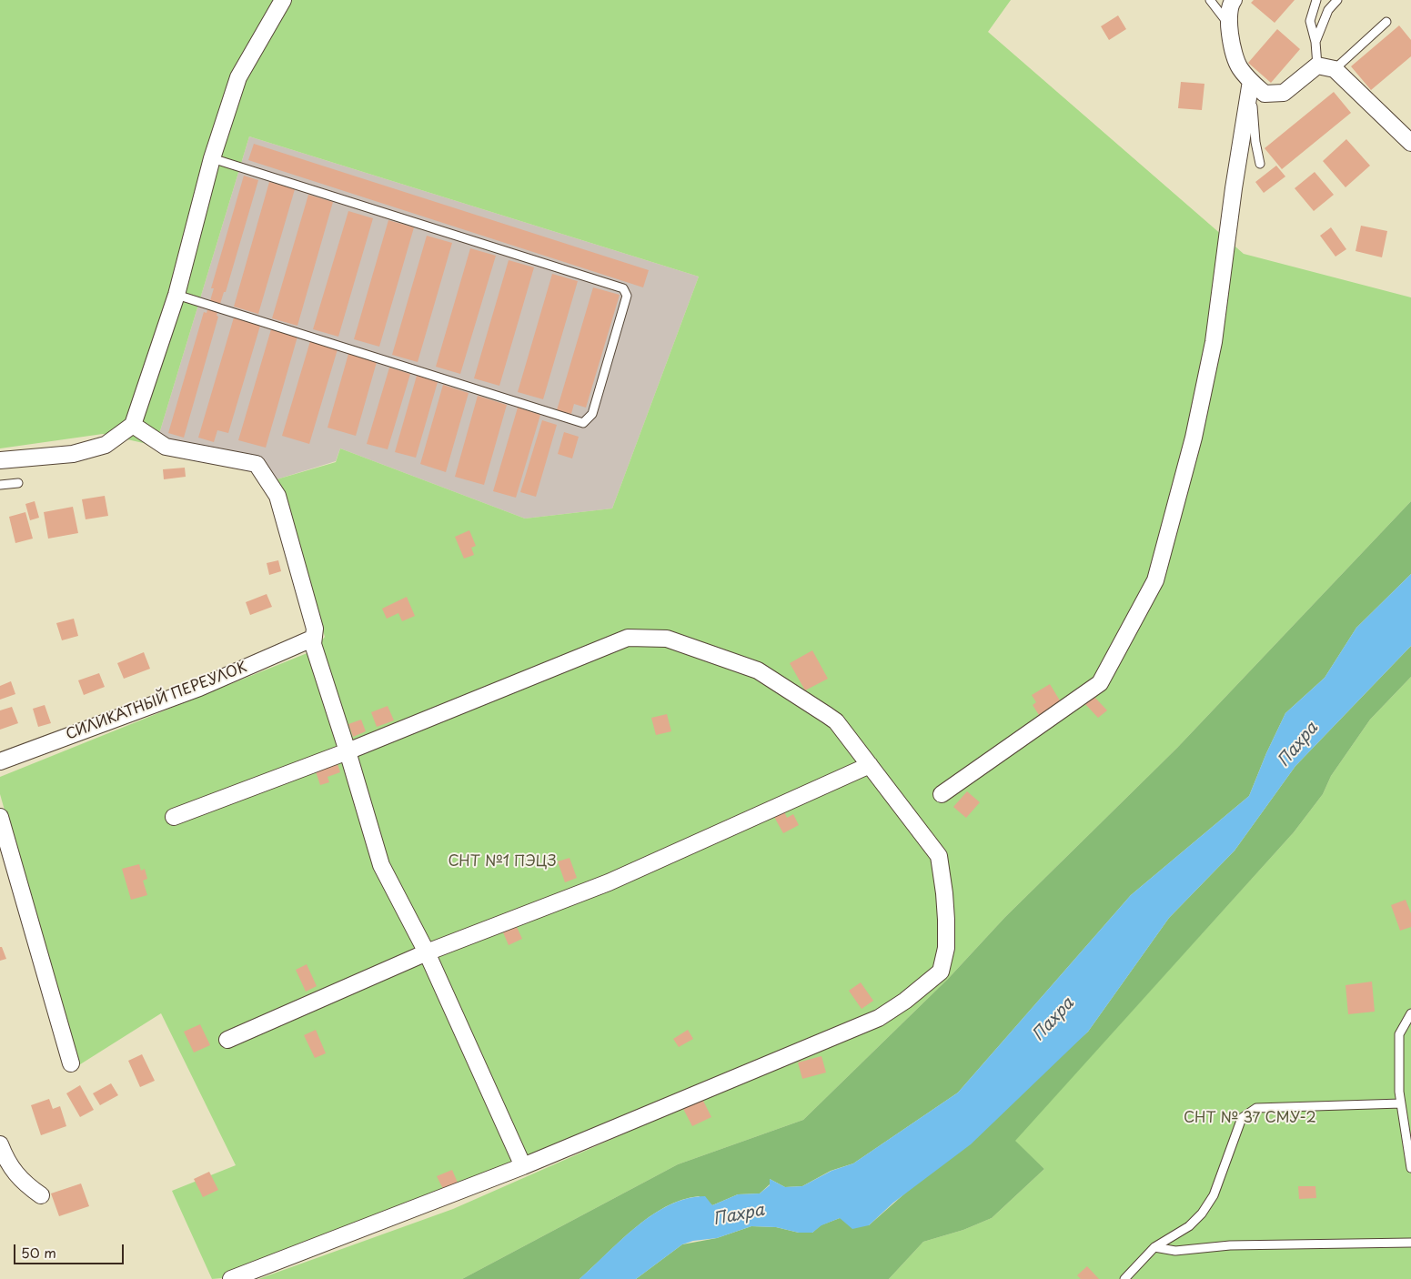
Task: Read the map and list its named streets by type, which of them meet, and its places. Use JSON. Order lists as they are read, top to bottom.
{
  "streets": {
    "street": ["СИЛИКАТНЫЙ ПЕРЕУЛОК"]
  },
  "water": ["Пахра"],
  "parks": ["СНТ №1 ПЭЦЗ", "СНТ № 37 СМУ-2"],
  "scale_bar": "50 m"
}
